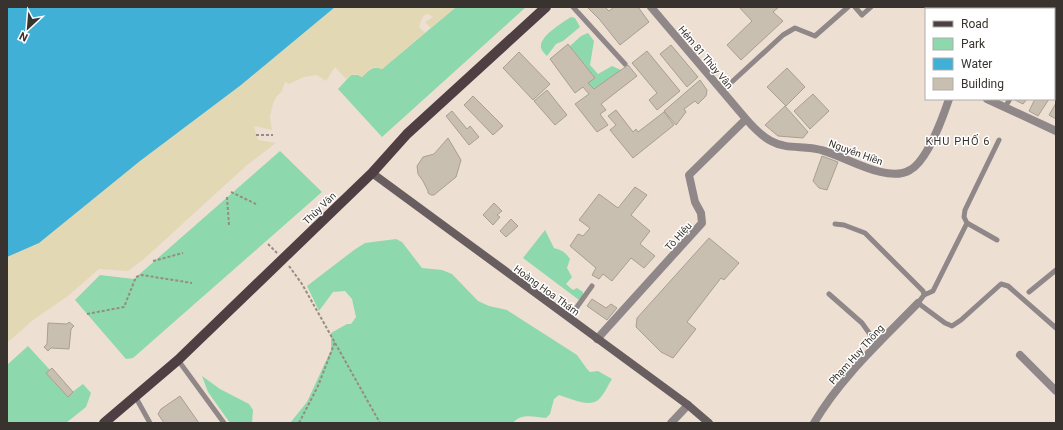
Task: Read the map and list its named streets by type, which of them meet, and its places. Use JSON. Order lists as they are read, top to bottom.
{
  "streets": {
    "main road": ["Thùy Vân", "Hoàng Hoa Thám"],
    "street": [
      "Hẻm 81 Thùy Vân",
      "Nguyễn Hiền",
      "Tô Hiệu",
      "Phạm Huy Thông"
    ]
  },
  "crossings": [
    ["Hẻm 81 Thùy Vân", "Nguyễn Hiền"],
    ["Hẻm 81 Thùy Vân", "Tô Hiệu"],
    ["Nguyễn Hiền", "Tô Hiệu"],
    ["Thùy Vân", "Hoàng Hoa Thám"],
    ["Tô Hiệu", "Hoàng Hoa Thám"]
  ],
  "districts": ["KHU PHỐ 6"],
  "legend": [
    "Road",
    "Park",
    "Water",
    "Building"
  ],
  "north": "bottom left"
}
